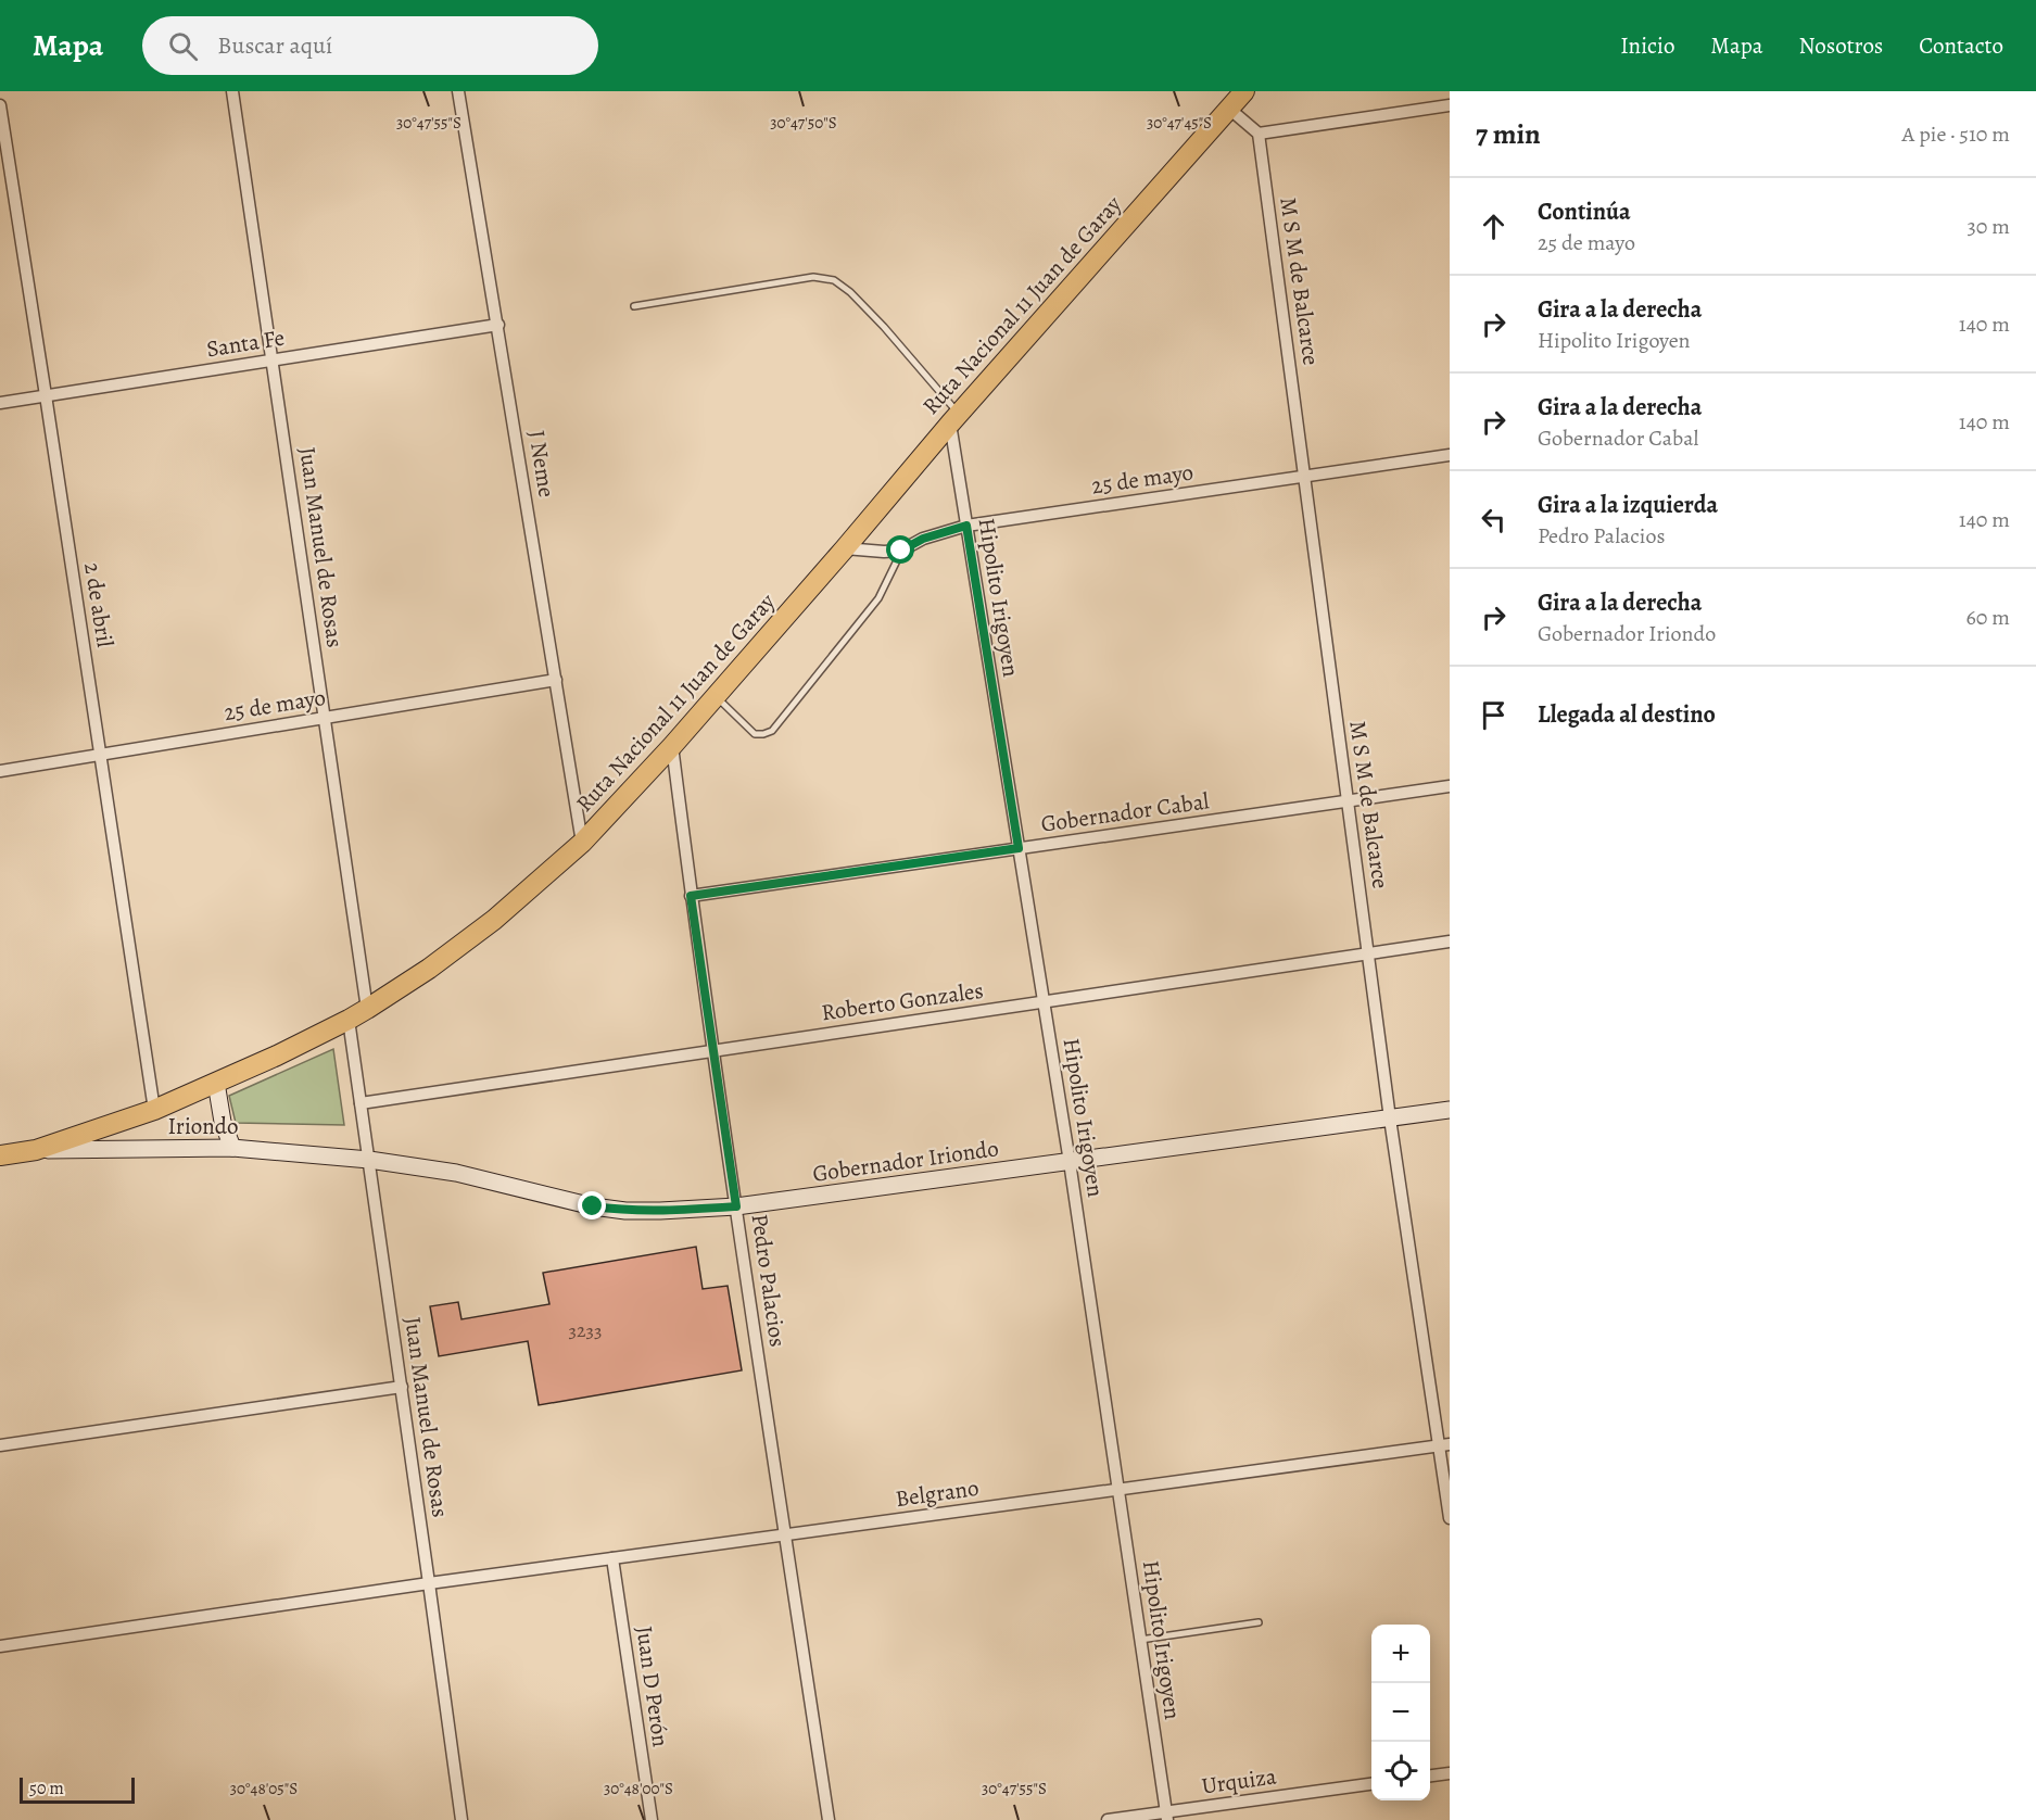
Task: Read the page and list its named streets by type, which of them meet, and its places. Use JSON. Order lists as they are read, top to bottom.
{
  "streets": {
    "highway": ["Ruta Nacional 11 Juan de Garay"],
    "main road": ["Iriondo", "Gobernador Iriondo"],
    "street": [
      "M S M de Balcarce",
      "Santa Fe",
      "J Neme",
      "25 de mayo",
      "Juan Manuel de Rosas",
      "Hipolito Irigoyen",
      "2 de abril",
      "Gobernador Cabal",
      "Roberto Gonzales",
      "Pedro Palacios",
      "Belgrano",
      "Juan D Perón",
      "Urquiza"
    ]
  },
  "crossings": [
    ["M S M de Balcarce", "25 de mayo"],
    ["M S M de Balcarce", "Gobernador Cabal"],
    ["M S M de Balcarce", "Roberto Gonzales"],
    ["M S M de Balcarce", "Gobernador Iriondo"],
    ["M S M de Balcarce", "Belgrano"],
    ["Ruta Nacional 11 Juan de Garay", "J Neme"],
    ["Ruta Nacional 11 Juan de Garay", "25 de mayo"],
    ["Ruta Nacional 11 Juan de Garay", "Juan Manuel de Rosas"],
    ["Ruta Nacional 11 Juan de Garay", "Hipolito Irigoyen"],
    ["Ruta Nacional 11 Juan de Garay", "2 de abril"],
    ["Ruta Nacional 11 Juan de Garay", "Iriondo"],
    ["Ruta Nacional 11 Juan de Garay", "Pedro Palacios"],
    ["Santa Fe", "J Neme"],
    ["Santa Fe", "Juan Manuel de Rosas"],
    ["Santa Fe", "2 de abril"],
    ["J Neme", "25 de mayo"],
    ["25 de mayo", "Juan Manuel de Rosas"],
    ["25 de mayo", "Hipolito Irigoyen"],
    ["25 de mayo", "2 de abril"],
    ["Juan Manuel de Rosas", "Roberto Gonzales"],
    ["Juan Manuel de Rosas", "Iriondo"],
    ["Juan Manuel de Rosas", "Gobernador Iriondo"],
    ["Juan Manuel de Rosas", "Belgrano"],
    ["Hipolito Irigoyen", "Gobernador Cabal"],
    ["Hipolito Irigoyen", "Roberto Gonzales"],
    ["Hipolito Irigoyen", "Gobernador Iriondo"],
    ["Hipolito Irigoyen", "Belgrano"],
    ["Hipolito Irigoyen", "Urquiza"],
    ["Gobernador Cabal", "Pedro Palacios"],
    ["Roberto Gonzales", "Pedro Palacios"],
    ["Iriondo", "Gobernador Iriondo"],
    ["Gobernador Iriondo", "Pedro Palacios"],
    ["Pedro Palacios", "Belgrano"],
    ["Belgrano", "Juan D Perón"]
  ],
  "house_numbers": ["3233"],
  "scale_bar": "50 m",
  "page": {
    "header": "Mapa",
    "search": "Buscar aquí",
    "nav": [
      "Inicio",
      "Mapa",
      "Nosotros",
      "Contacto"
    ],
    "heading": ["7 min", "A pie · 510 m"],
    "list": [
      ["Continúa", "25 de mayo", "30 m"],
      ["Gira a la derecha", "Hipolito Irigoyen", "140 m"],
      ["Gira a la derecha", "Gobernador Cabal", "140 m"],
      ["Gira a la izquierda", "Pedro Palacios", "140 m"],
      ["Gira a la derecha", "Gobernador Iriondo", "60 m"],
      "Llegada al destino"
    ],
    "map_buttons": ["+", "−"],
    "scale": "50 m"
  },
  "coordinates": [
    "30°47'50\"S",
    "30°47'45\"S",
    "30°47'55\"S",
    "30°48'05\"S",
    "30°48'00\"S"
  ]
}
